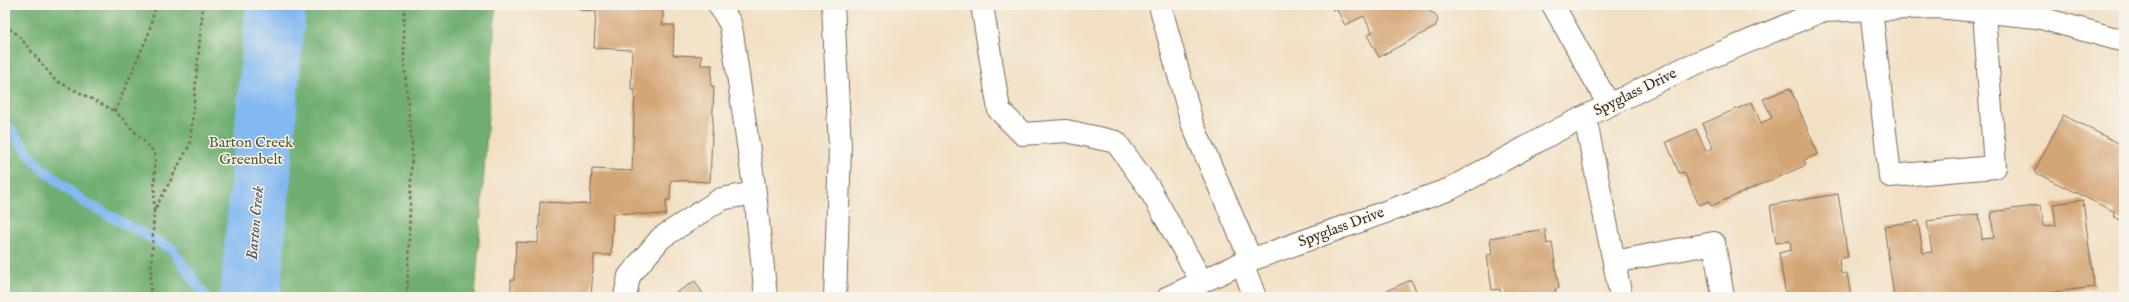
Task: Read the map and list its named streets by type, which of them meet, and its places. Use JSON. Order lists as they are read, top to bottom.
{
  "streets": {
    "street": ["Spyglass Drive"]
  },
  "water": ["Barton Creek"],
  "parks": ["Barton Creek Greenbelt"]
}
